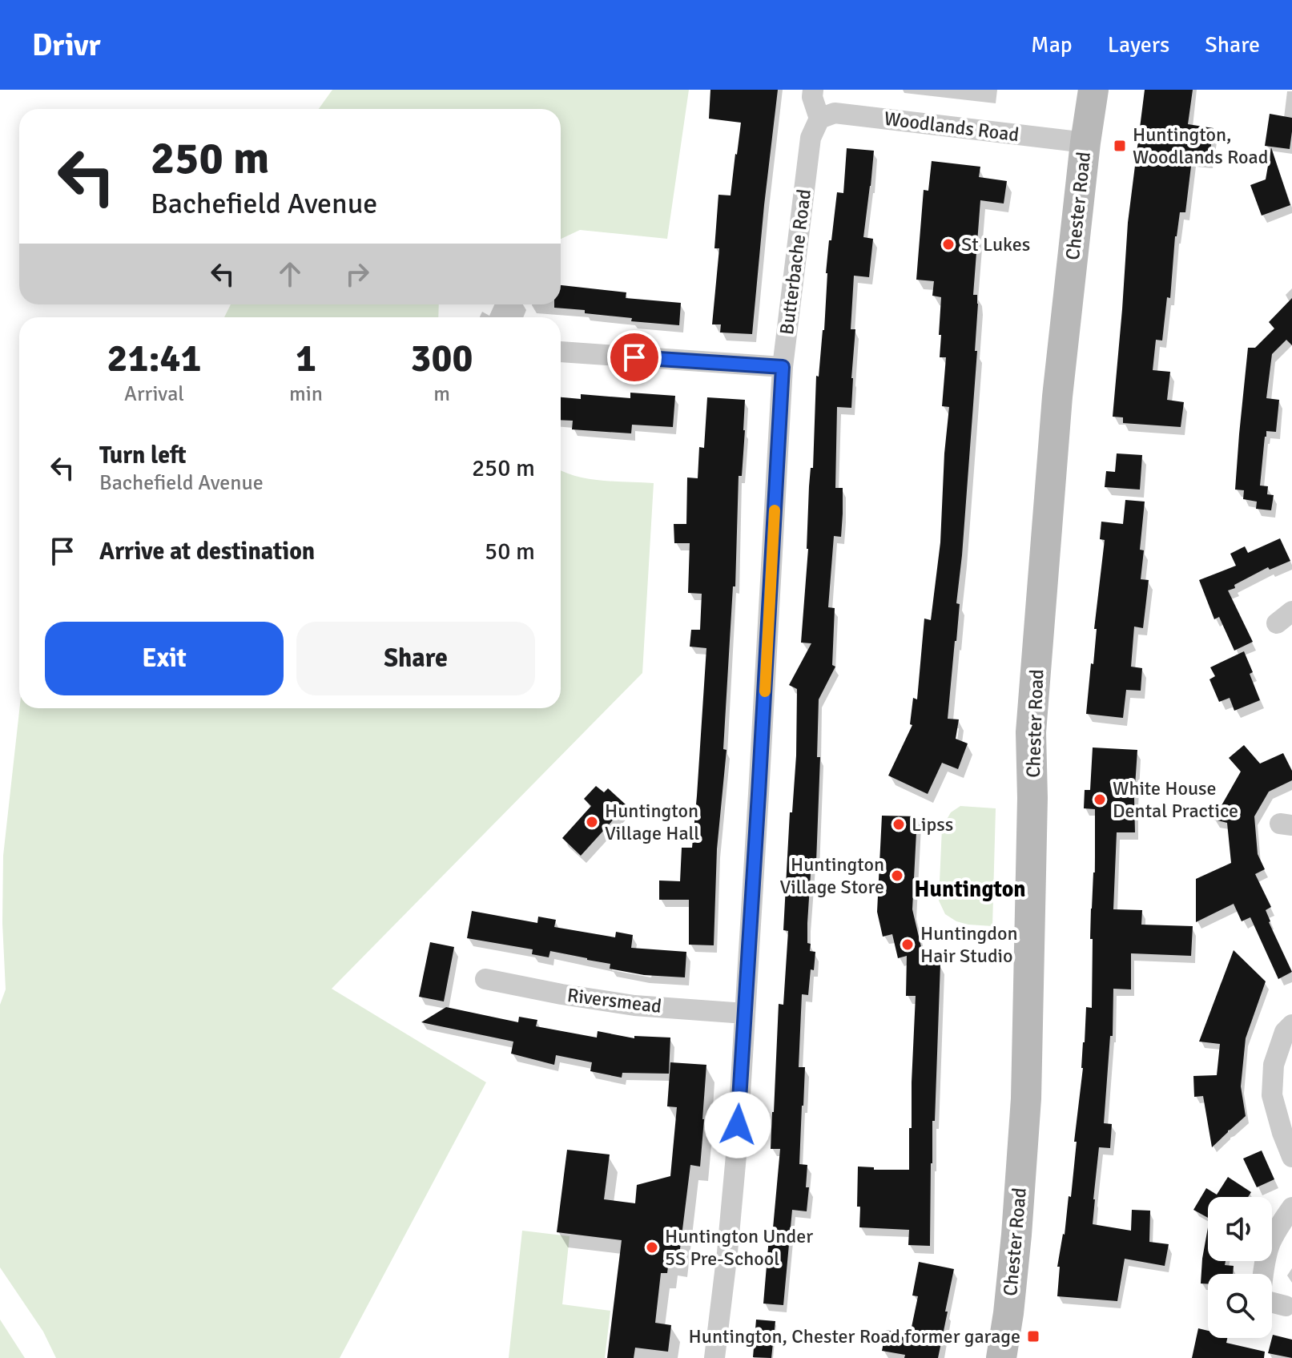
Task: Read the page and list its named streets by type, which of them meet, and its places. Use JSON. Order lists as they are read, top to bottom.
{
  "streets": {
    "main road": ["Chester Road"],
    "street": ["Woodlands Road", "Butterbache Road", "Riversmead"]
  },
  "crossings": [
    ["Woodlands Road", "Chester Road"],
    ["Woodlands Road", "Butterbache Road"],
    ["Butterbache Road", "Riversmead"]
  ],
  "districts": ["Huntington"],
  "places": {
    "transit": ["Huntington, Woodlands Road", "Huntington, Chester Road former garage"],
    "other": [
      "St Lukes",
      "White House Dental Practice",
      "Huntington Village Hall",
      "Lipss",
      "Huntington Village Store",
      "Huntingdon Hair Studio",
      "Huntington Under 5S Pre-School"
    ]
  },
  "page": {
    "header": "Drivr",
    "nav": ["Map", "Layers", "Share"],
    "turn": ["250 m", "Bachefield Avenue"],
    "eta": [
      "21:41",
      "Arrival",
      "1",
      "min",
      "300",
      "m"
    ],
    "list": [
      {
        "name": "Turn left",
        "note": "Bachefield Avenue",
        "value": "250 m"
      },
      {
        "name": "Arrive at destination",
        "value": "50 m"
      }
    ],
    "buttons": ["Exit", "Share"]
  }
}
